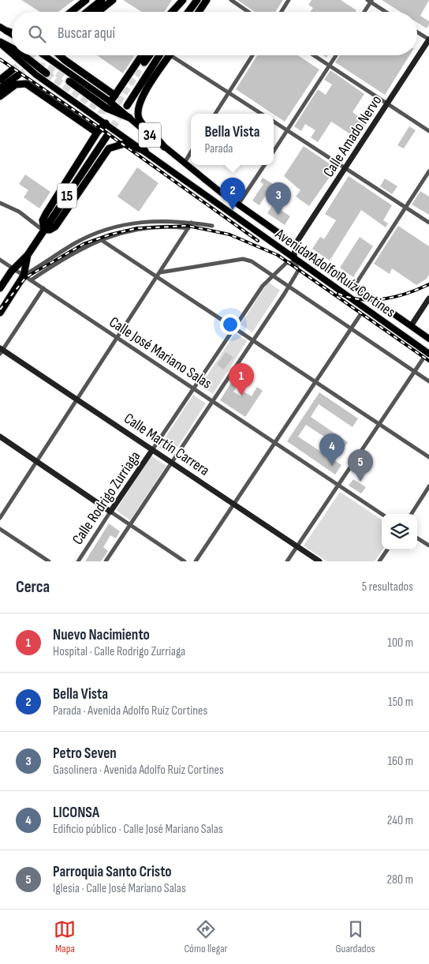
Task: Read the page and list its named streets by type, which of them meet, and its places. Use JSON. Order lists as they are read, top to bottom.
{
  "streets": {
    "highway": ["15"],
    "main road": ["34", "Avenida Adolfo Ruíz Cortines"],
    "street": [
      "Calle Amado Nervo",
      "Calle José Mariano Salas",
      "Calle Martín Carrera",
      "Calle Rodrigo Zurriaga"
    ]
  },
  "crossings": [
    ["Calle Amado Nervo", "Avenida Adolfo Ruíz Cortines"],
    ["15", "Calle José Mariano Salas"],
    ["Avenida Adolfo Ruíz Cortines", "Calle Rodrigo Zurriaga"],
    ["Calle José Mariano Salas", "Calle Rodrigo Zurriaga"],
    ["Calle Martín Carrera", "Calle Rodrigo Zurriaga"]
  ],
  "page": {
    "search": "Buscar aquí",
    "popup": ["Bella Vista", "Parada"],
    "pins": [
      "2",
      "3",
      "1",
      "4",
      "5"
    ],
    "heading": ["Cerca", "5 resultados"],
    "list": [
      {
        "mark": "1",
        "name": "Nuevo Nacimiento",
        "note": "Hospital · Calle Rodrigo Zurriaga",
        "value": "100 m"
      },
      {
        "mark": "2",
        "name": "Bella Vista",
        "note": "Parada · Avenida Adolfo Ruíz Cortines",
        "value": "150 m"
      },
      {
        "mark": "3",
        "name": "Petro Seven",
        "note": "Gasolinera · Avenida Adolfo Ruíz Cortines",
        "value": "160 m"
      },
      {
        "mark": "4",
        "name": "LICONSA",
        "note": "Edificio público · Calle José Mariano Salas",
        "value": "240 m"
      },
      {
        "mark": "5",
        "name": "Parroquia Santo Cristo",
        "note": "Iglesia · Calle José Mariano Salas",
        "value": "280 m"
      }
    ],
    "nav": ["Mapa", "Cómo llegar", "Guardados"]
  }
}
